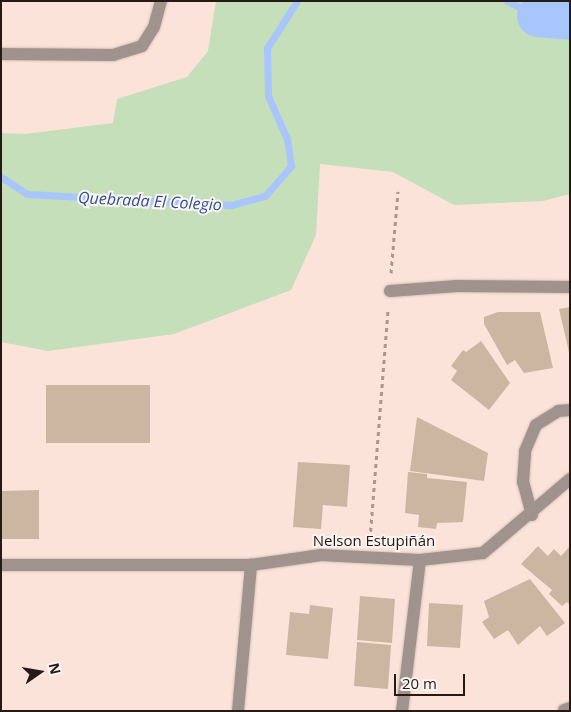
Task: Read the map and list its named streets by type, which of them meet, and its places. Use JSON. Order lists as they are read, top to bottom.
{
  "streets": {
    "street": ["Nelson Estupiñán"]
  },
  "water": ["Quebrada El Colegio"],
  "scale_bar": "20 m",
  "north": "right"
}
